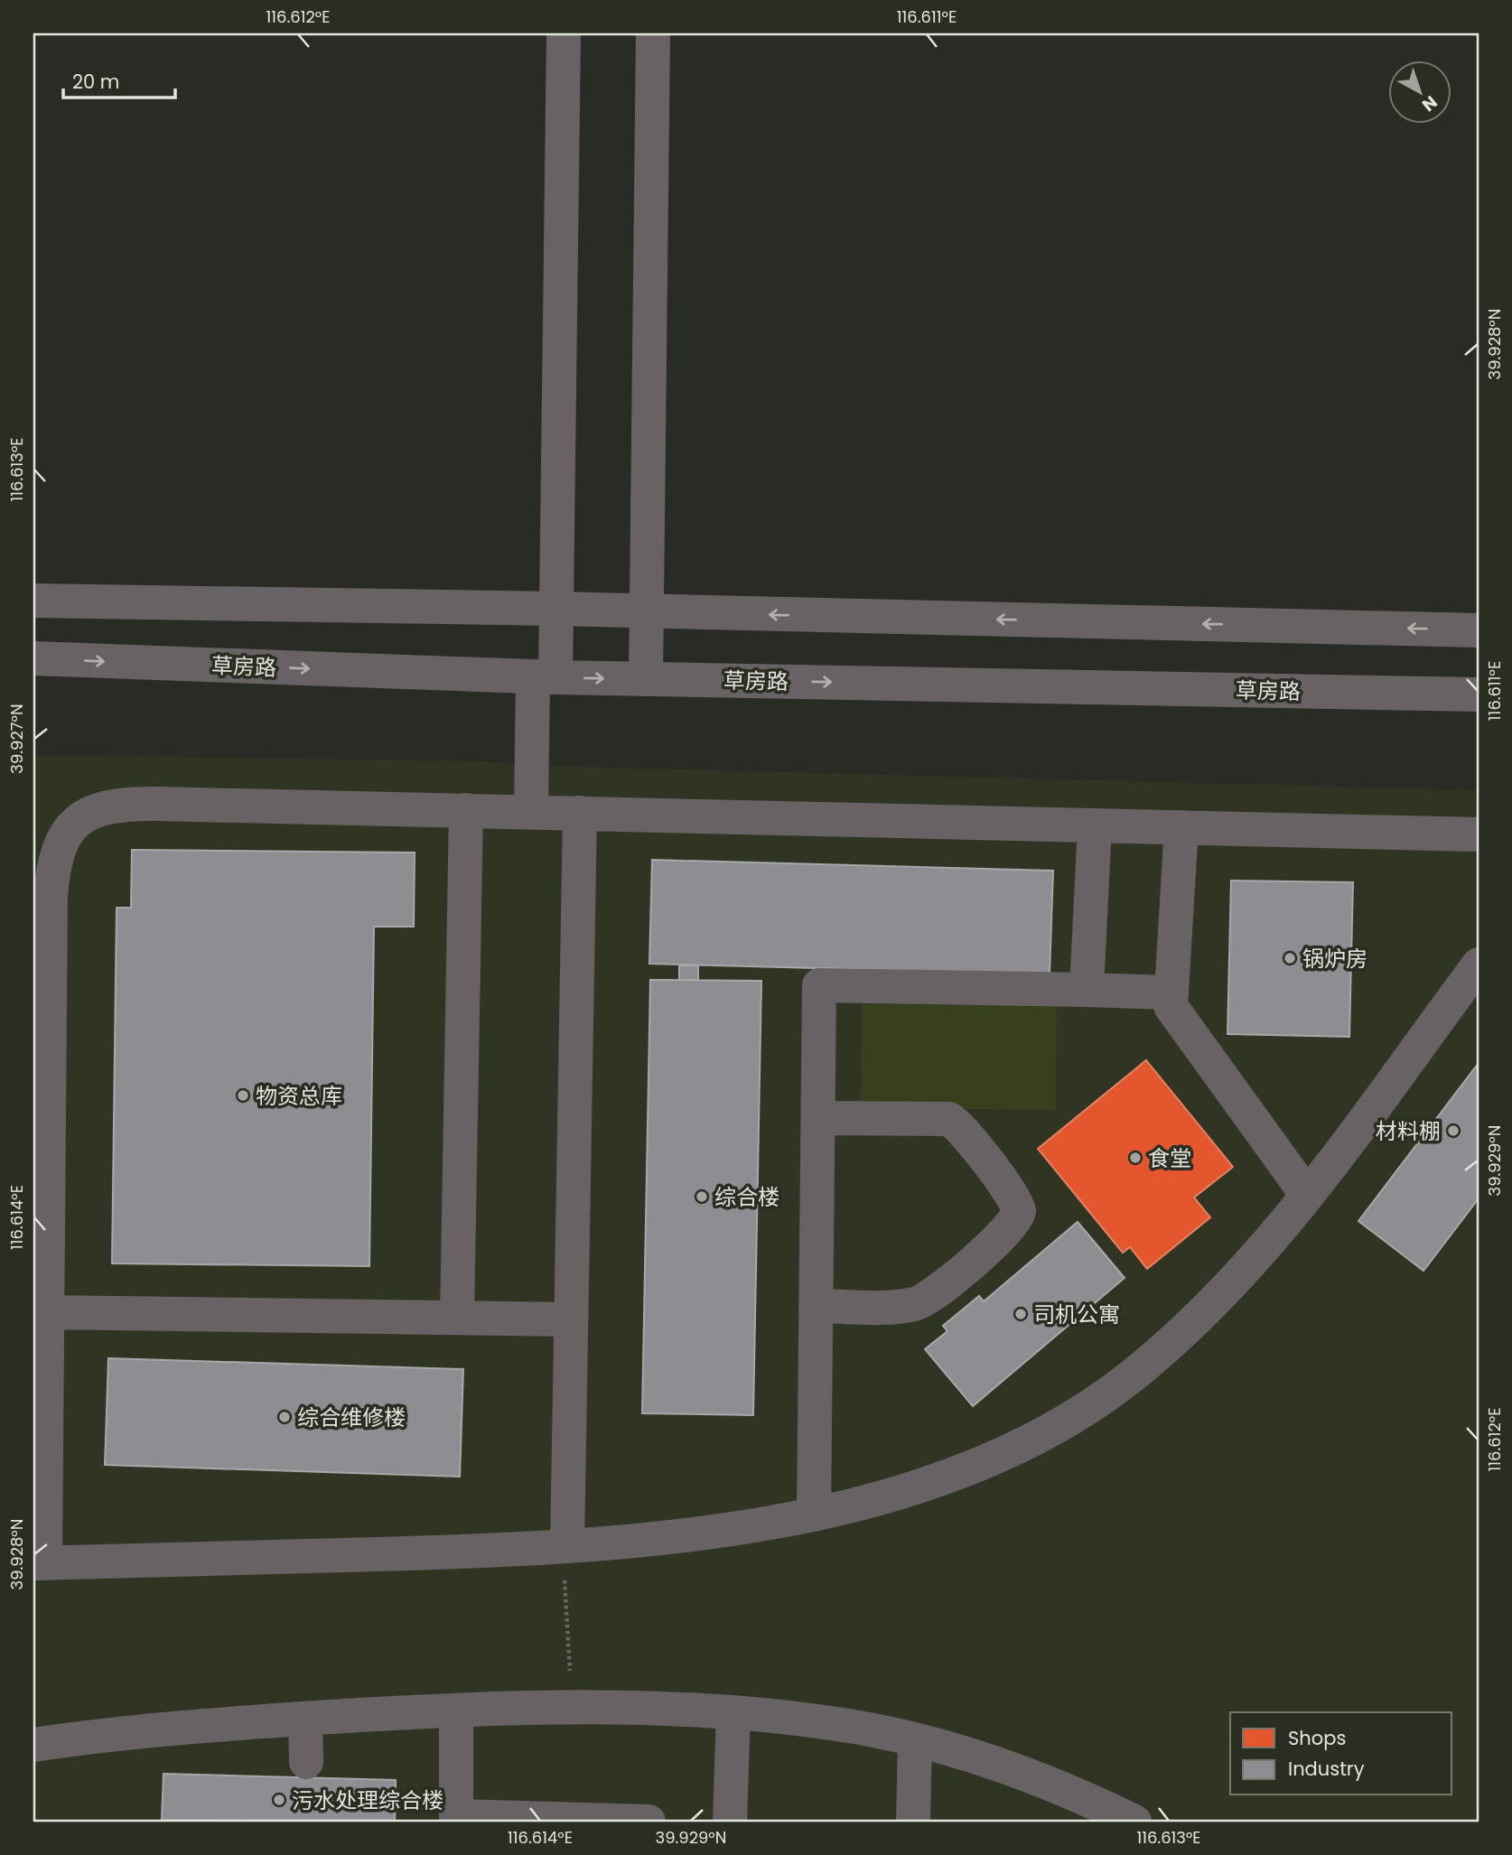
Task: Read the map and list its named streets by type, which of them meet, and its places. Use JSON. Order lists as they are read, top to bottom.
{
  "streets": {
    "main road": ["草房路"]
  },
  "places": [
    "锅炉房",
    "物资总库",
    "材料棚",
    "食堂",
    "综合楼",
    "司机公寓",
    "综合维修楼",
    "污水处理综合楼"
  ],
  "legend": ["Shops", "Industry"],
  "scale_bar": "20 m",
  "north": "bottom right",
  "coordinates": [
    "116.612°E",
    "116.611°E",
    "39.928°N",
    "116.613°E",
    "39.927°N",
    "39.929°N",
    "116.614°E"
  ]
}
